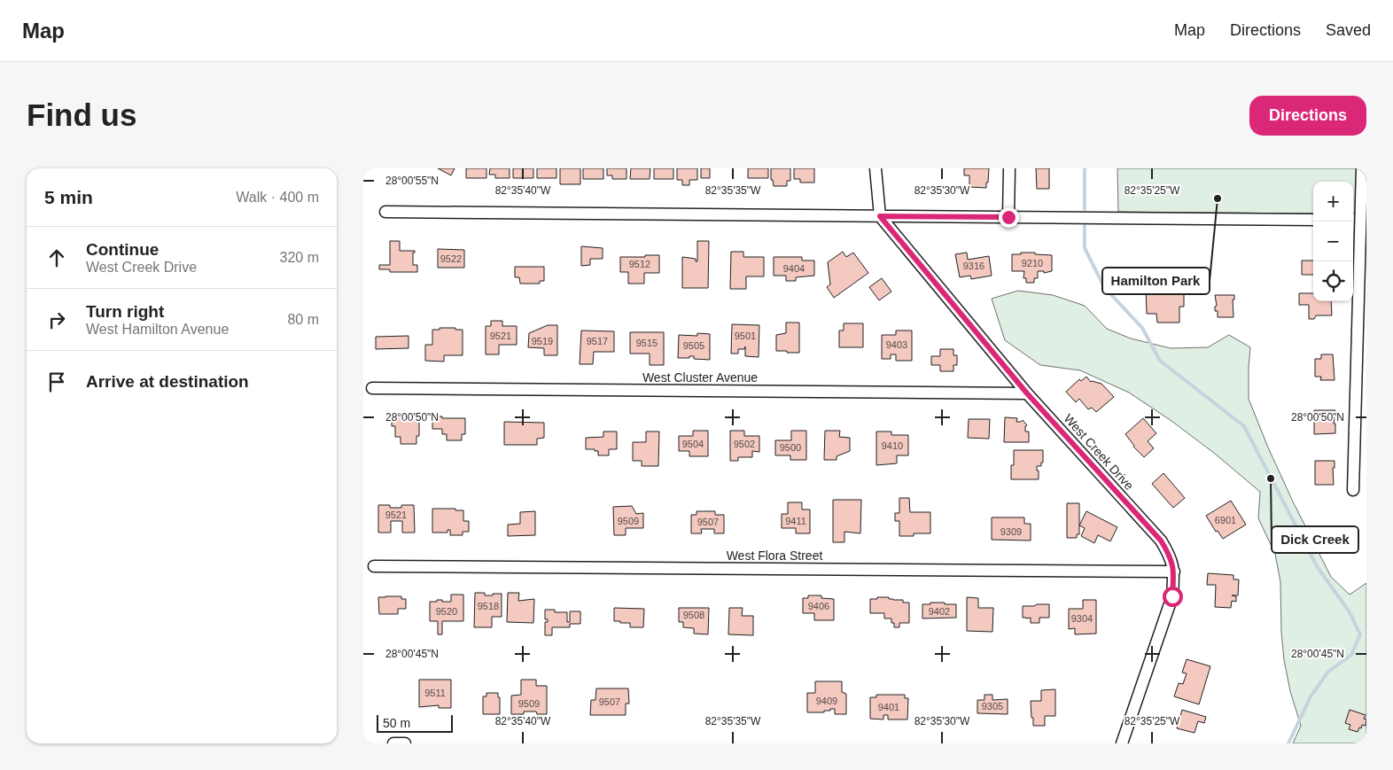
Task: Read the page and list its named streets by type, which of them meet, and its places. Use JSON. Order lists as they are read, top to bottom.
{
  "streets": {
    "street": ["West Cluster Avenue", "West Creek Drive", "West Flora Street"]
  },
  "crossings": [
    ["West Cluster Avenue", "West Creek Drive"],
    ["West Creek Drive", "West Flora Street"]
  ],
  "places": ["Hamilton Park", "Dick Creek"],
  "house_numbers": [
    "9522",
    "9210",
    "9512",
    "9316",
    "9404",
    "9521",
    "9501",
    "9519",
    "9517",
    "9515",
    "9403",
    "9505",
    "9504",
    "9502",
    "9410",
    "9500",
    "9521",
    "6901",
    "9509",
    "9411",
    "9507",
    "9309",
    "9518",
    "9406",
    "9520",
    "9402",
    "9508",
    "9304",
    "9511",
    "9409",
    "9507",
    "9509",
    "9305",
    "9401"
  ],
  "scale_bar": "50 m",
  "page": {
    "header": "Map",
    "nav": ["Map", "Directions", "Saved"],
    "buttons": "Directions",
    "title": "Find us",
    "heading": ["5 min", "Walk · 400 m"],
    "map_buttons": ["+", "−"],
    "list": [
      ["Continue", "West Creek Drive", "320 m"],
      ["Turn right", "West Hamilton Avenue", "80 m"],
      "Arrive at destination"
    ],
    "scale": "50 m"
  },
  "coordinates": [
    "28°00'55\"N",
    "82°35'40\"W",
    "82°35'35\"W",
    "82°35'30\"W",
    "82°35'25\"W",
    "28°00'50\"N",
    "28°00'45\"N"
  ]
}
